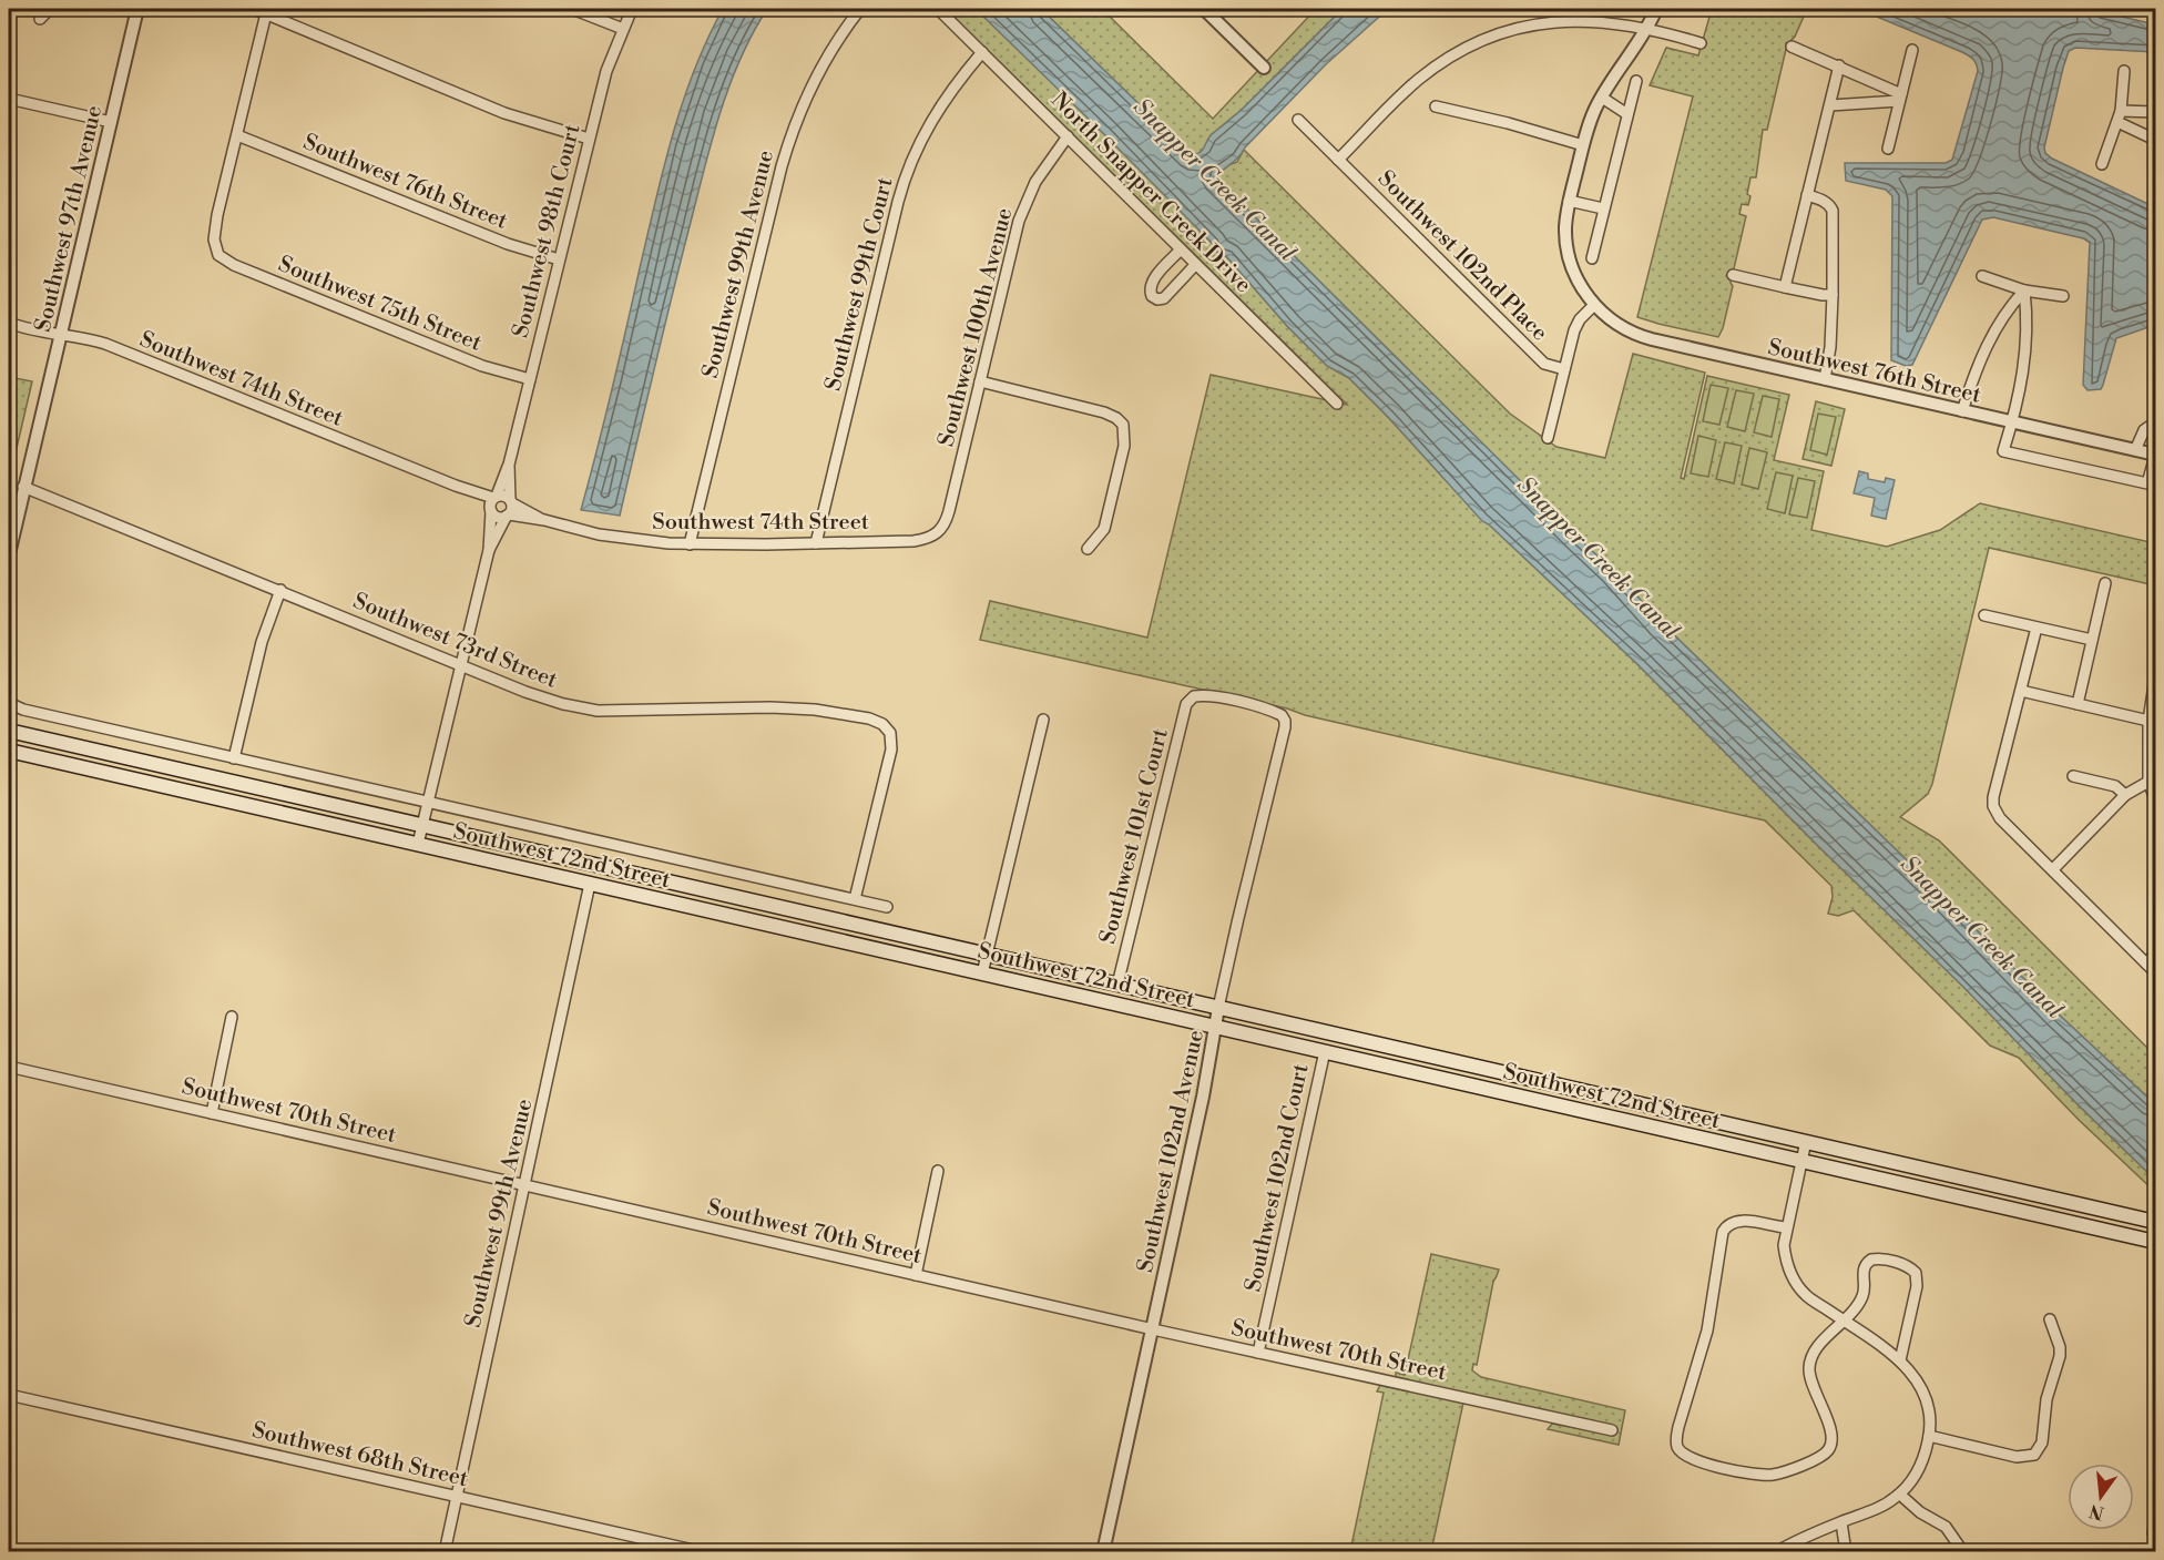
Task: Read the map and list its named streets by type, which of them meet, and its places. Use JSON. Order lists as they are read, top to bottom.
{
  "streets": {
    "main road": ["Southwest 72nd Street"],
    "street": [
      "Southwest 76th Street",
      "North Snapper Creek Drive",
      "Southwest 97th Avenue",
      "Southwest 98th Court",
      "Southwest 102nd Place",
      "Southwest 99th Avenue",
      "Southwest 99th Court",
      "Southwest 75th Street",
      "Southwest 100th Avenue",
      "Southwest 74th Street",
      "Southwest 73rd Street",
      "Southwest 101st Court",
      "Southwest 70th Street",
      "Southwest 102nd Avenue",
      "Southwest 102nd Court",
      "Southwest 68th Street"
    ]
  },
  "crossings": [
    ["Southwest 76th Street", "Southwest 98th Court"],
    ["Southwest 76th Street", "Southwest 102nd Place"],
    ["Southwest 76th Street", "Southwest 75th Street"],
    ["North Snapper Creek Drive", "Southwest 99th Court"],
    ["North Snapper Creek Drive", "Southwest 100th Avenue"],
    ["Southwest 97th Avenue", "Southwest 74th Street"],
    ["Southwest 97th Avenue", "Southwest 73rd Street"],
    ["Southwest 98th Court", "Southwest 75th Street"],
    ["Southwest 98th Court", "Southwest 74th Street"],
    ["Southwest 98th Court", "Southwest 73rd Street"],
    ["Southwest 98th Court", "Southwest 72nd Street"],
    ["Southwest 99th Avenue", "Southwest 74th Street"],
    ["Southwest 99th Avenue", "Southwest 72nd Street"],
    ["Southwest 99th Avenue", "Southwest 70th Street"],
    ["Southwest 99th Avenue", "Southwest 68th Street"],
    ["Southwest 99th Court", "Southwest 74th Street"],
    ["Southwest 100th Avenue", "Southwest 74th Street"],
    ["Southwest 73rd Street", "Southwest 72nd Street"],
    ["Southwest 101st Court", "Southwest 72nd Street"],
    ["Southwest 101st Court", "Southwest 102nd Avenue"],
    ["Southwest 72nd Street", "Southwest 102nd Avenue"],
    ["Southwest 72nd Street", "Southwest 102nd Court"],
    ["Southwest 70th Street", "Southwest 102nd Avenue"],
    ["Southwest 70th Street", "Southwest 102nd Court"]
  ],
  "water": ["Snapper Creek Canal"],
  "north": "bottom"
}
